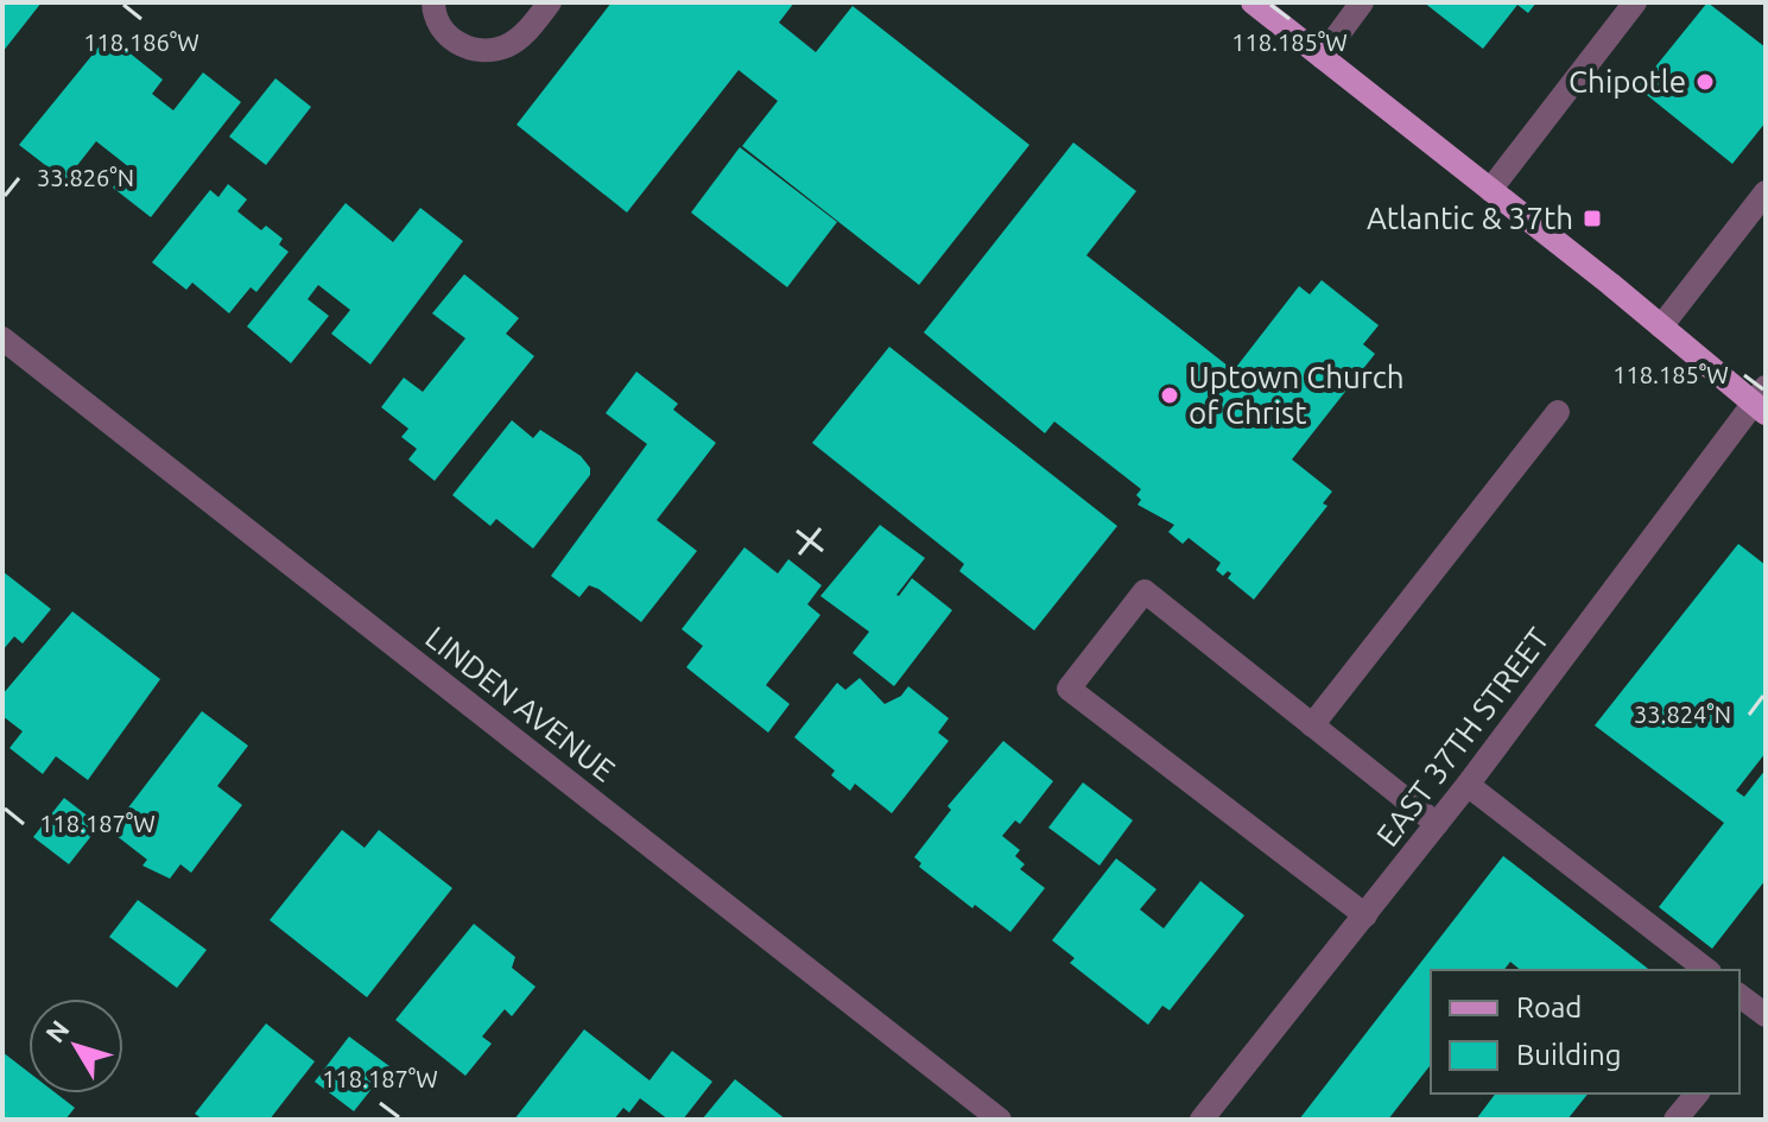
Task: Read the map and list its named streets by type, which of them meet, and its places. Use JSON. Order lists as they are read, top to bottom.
{
  "streets": {
    "street": ["LINDEN AVENUE", "EAST 37TH STREET"]
  },
  "places": {
    "other": ["Chipotle", "Uptown Church of Christ"],
    "transit": ["Atlantic & 37th"]
  },
  "legend": ["Road", "Building"],
  "north": "top left",
  "coordinates": [
    "118.186°W",
    "118.185°W",
    "33.826°N",
    "33.824°N",
    "118.187°W"
  ]
}
